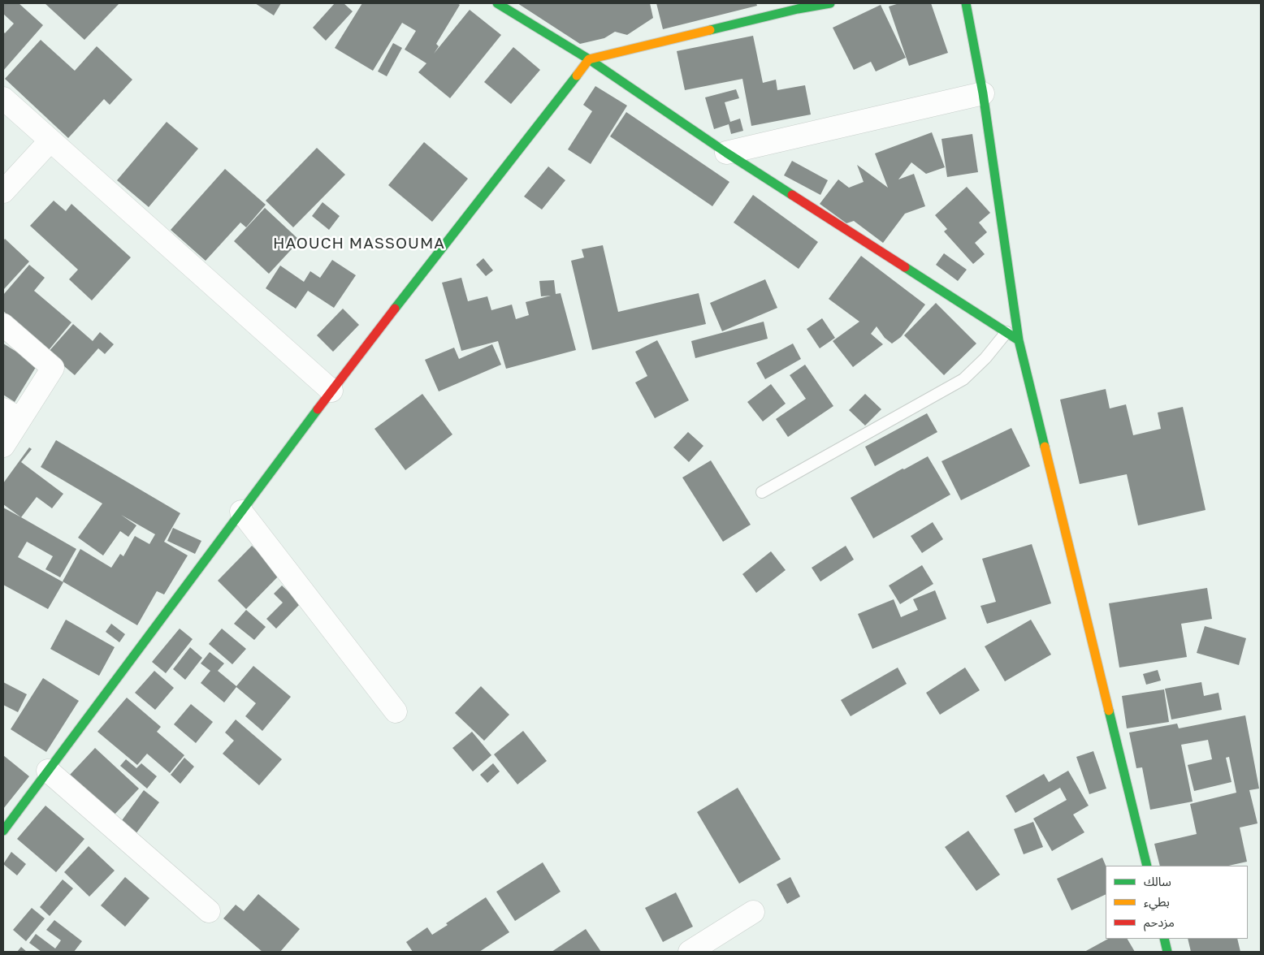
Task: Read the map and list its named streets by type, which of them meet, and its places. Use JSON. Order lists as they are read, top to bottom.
{
  "districts": ["HAOUCH MASSOUMA"],
  "legend": ["سالك", "بطيء", "مزدحم"]
}
